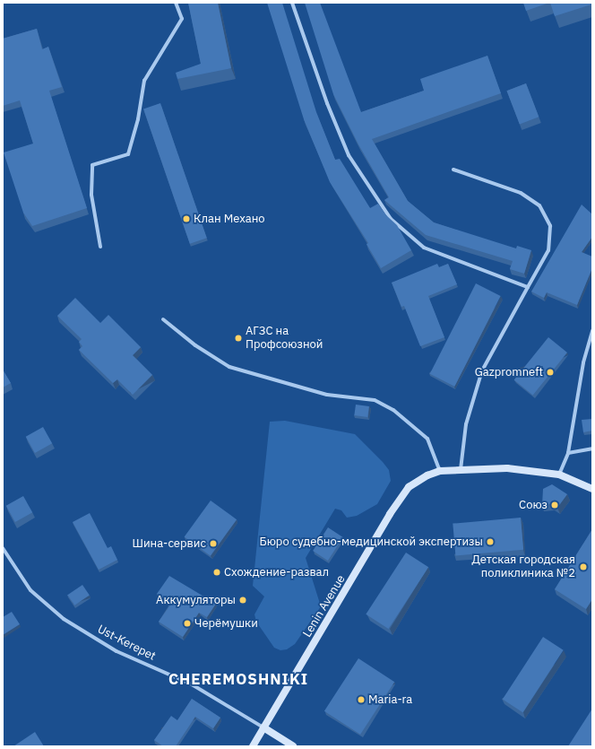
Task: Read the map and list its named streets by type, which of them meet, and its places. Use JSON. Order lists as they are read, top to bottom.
{
  "streets": {
    "main road": ["Lenin Avenue"],
    "street": ["Ust-Kerepet"]
  },
  "crossings": [
    ["Lenin Avenue", "Ust-Kerepet"]
  ],
  "districts": ["CHEREMOSHNIKI"],
  "places": [
    "Клан Механо",
    "АГЗС на Профсоюзной",
    "Gazpromneft",
    "Союз",
    "Бюро судебно-медицинской экспертизы",
    "Шина-сервис",
    "Детская городская поликлиника №2",
    "Схождение-развал",
    "Аккумуляторы",
    "Черёмушки",
    "Maria-ra"
  ]
}
